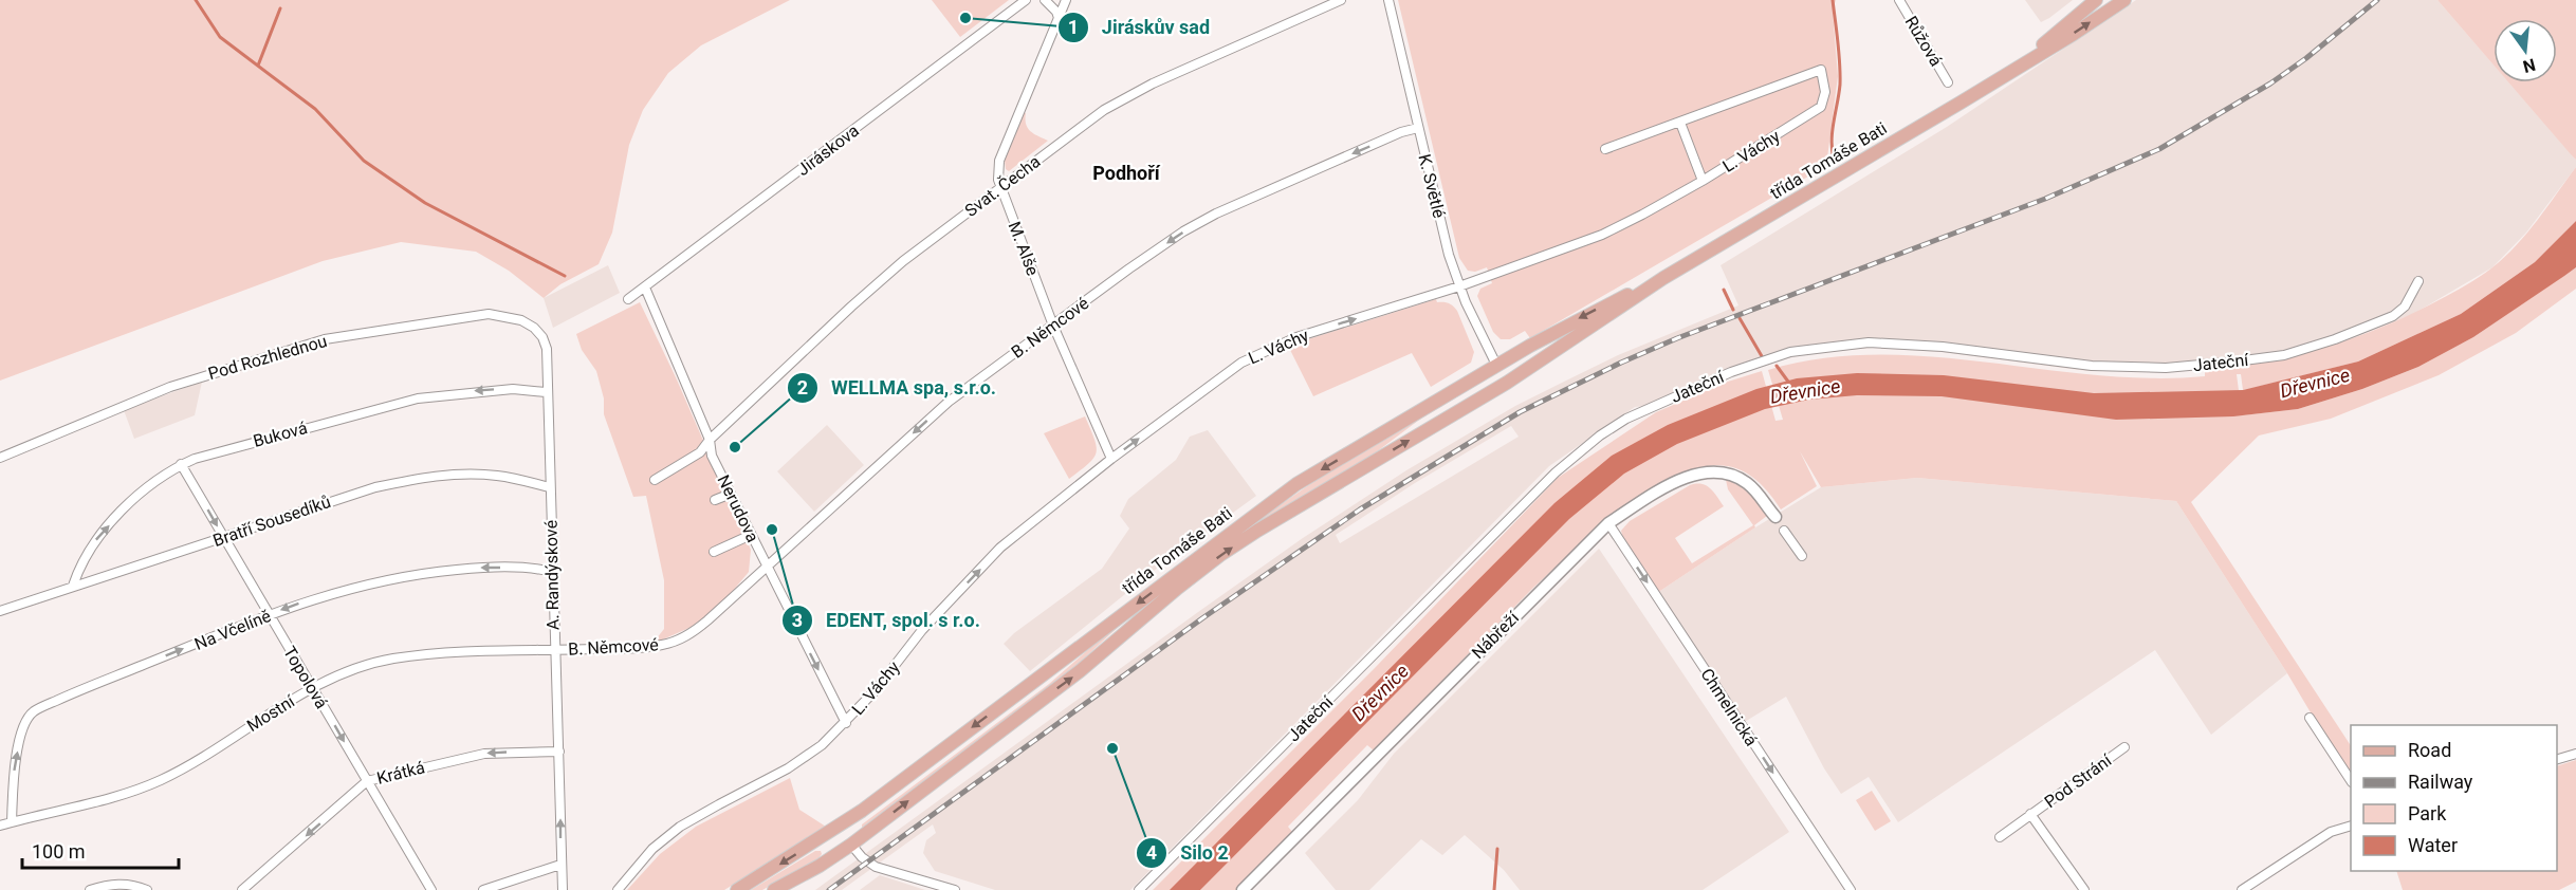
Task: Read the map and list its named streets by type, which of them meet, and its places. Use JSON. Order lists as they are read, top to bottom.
{
  "streets": {
    "main road": ["třída Tomáše Bati"],
    "street": [
      "Růžová",
      "Jiráskova",
      "L. Váchy",
      "Svat. Čecha",
      "K. Světlé",
      "M. Alše",
      "B. Němcové",
      "Pod Rozhlednou",
      "Jateční",
      "Buková",
      "Nerudova",
      "Bratří Sousedíků",
      "A. Randýskové",
      "Na Včelíně",
      "Nábřeží",
      "Topolová",
      "Chmelnická",
      "Mostní",
      "Krátká",
      "Pod Strání"
    ]
  },
  "crossings": [
    ["Jiráskova", "Nerudova"],
    ["L. Váchy", "K. Světlé"],
    ["L. Váchy", "M. Alše"],
    ["L. Váchy", "Nerudova"],
    ["třída Tomáše Bati", "K. Světlé"],
    ["Svat. Čecha", "M. Alše"],
    ["Svat. Čecha", "Nerudova"],
    ["K. Světlé", "B. Němcové"],
    ["M. Alše", "B. Němcové"],
    ["B. Němcové", "Nerudova"],
    ["B. Němcové", "A. Randýskové"],
    ["B. Němcové", "Mostní"],
    ["Pod Rozhlednou", "A. Randýskové"],
    ["Buková", "Bratří Sousedíků"],
    ["Buková", "A. Randýskové"],
    ["Buková", "Topolová"],
    ["Bratří Sousedíků", "A. Randýskové"],
    ["Bratří Sousedíků", "Topolová"],
    ["A. Randýskové", "Na Včelíně"],
    ["A. Randýskové", "Mostní"],
    ["A. Randýskové", "Krátká"],
    ["Na Včelíně", "Topolová"],
    ["Na Včelíně", "Mostní"],
    ["Nábřeží", "Chmelnická"],
    ["Topolová", "Mostní"],
    ["Topolová", "Krátká"]
  ],
  "one_way": [
    "L. Váchy",
    "B. Němcové",
    "Nerudova",
    "Topolová",
    "Chmelnická",
    "Krátká"
  ],
  "districts": ["Podhoří"],
  "water": ["Dřevnice"],
  "places": [
    "Jiráskův sad",
    "WELLMA spa, s.r.o.",
    "EDENT, spol. s r.o.",
    "Silo 2"
  ],
  "legend": [
    "Road",
    "Railway",
    "Park",
    "Water"
  ],
  "scale_bar": "100 m",
  "north": "bottom"
}
